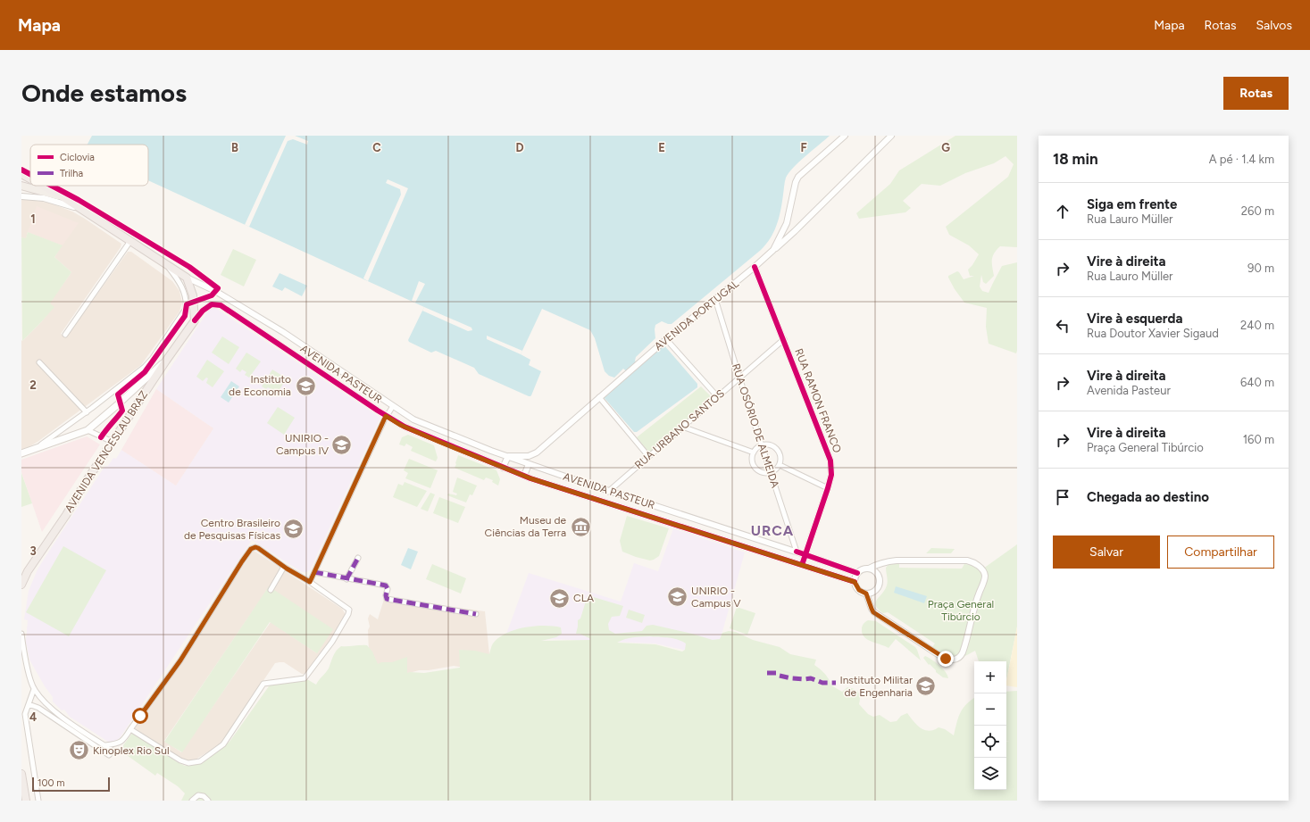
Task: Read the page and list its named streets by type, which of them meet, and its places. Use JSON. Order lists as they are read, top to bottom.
{
  "streets": {
    "highway": ["AVENIDA PASTEUR", "AVENIDA VENCESLAU BRAZ"],
    "street": [
      "AVENIDA PORTUGAL",
      "RUA RAMON FRANCO",
      "RUA OSÓRIO DE ALMEIDA",
      "RUA URBANO SANTOS"
    ]
  },
  "crossings": [
    ["AVENIDA PORTUGAL", "AVENIDA PASTEUR"],
    ["AVENIDA PORTUGAL", "RUA RAMON FRANCO"],
    ["AVENIDA PORTUGAL", "RUA OSÓRIO DE ALMEIDA"],
    ["AVENIDA PASTEUR", "RUA RAMON FRANCO"],
    ["AVENIDA PASTEUR", "RUA OSÓRIO DE ALMEIDA"],
    ["AVENIDA PASTEUR", "RUA URBANO SANTOS"],
    ["AVENIDA PASTEUR", "AVENIDA VENCESLAU BRAZ"],
    ["RUA RAMON FRANCO", "RUA URBANO SANTOS"],
    ["RUA OSÓRIO DE ALMEIDA", "RUA URBANO SANTOS"]
  ],
  "districts": ["URCA"],
  "parks": ["Praça General Tibúrcio"],
  "places": {
    "school or university": [
      "Instituto de Economia",
      "UNIRIO - Campus IV",
      "Centro Brasileiro de Pesquisas Físicas",
      "UNIRIO - Campus V",
      "CLA",
      "Instituto Militar de Engenharia"
    ],
    "museum": ["Museu de Ciências da Terra"],
    "theatre": ["Kinoplex Rio Sul"]
  },
  "legend": ["Ciclovia", "Trilha"],
  "scale_bar": "100 m",
  "page": {
    "header": "Mapa",
    "nav": ["Mapa", "Rotas", "Salvos"],
    "buttons": [
      "Rotas",
      ["Salvar", "Compartilhar"]
    ],
    "title": "Onde estamos",
    "heading": ["18 min", "A pé · 1.4 km"],
    "list": [
      ["Siga em frente", "Rua Lauro Müller", "260 m"],
      ["Vire à direita", "Rua Lauro Müller", "90 m"],
      ["Vire à esquerda", "Rua Doutor Xavier Sigaud", "240 m"],
      ["Vire à direita", "Avenida Pasteur", "640 m"],
      ["Vire à direita", "Praça General Tibúrcio", "160 m"],
      "Chegada ao destino"
    ],
    "map_buttons": ["+", "−"],
    "scale": "100 m"
  },
  "grid": {
    "columns": [
      "B",
      "C",
      "D",
      "E",
      "F",
      "G"
    ],
    "rows": [
      "1",
      "2",
      "3",
      "4"
    ]
  }
}
